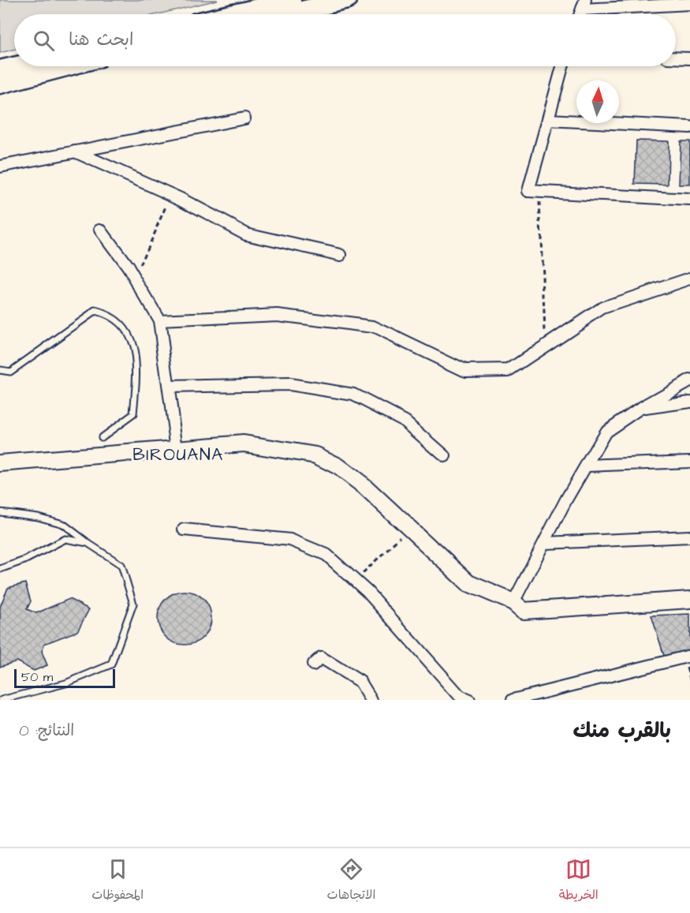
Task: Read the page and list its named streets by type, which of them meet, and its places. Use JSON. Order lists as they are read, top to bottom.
{
  "districts": ["BIROUANA"],
  "scale_bar": "50 m",
  "north": "top",
  "page": {
    "search": "ابحث هنا",
    "scale": "50 m",
    "heading": ["بالقرب منك", "النتائج: 0"],
    "nav": ["الخريطة", "الاتجاهات", "المحفوظات"]
  }
}
